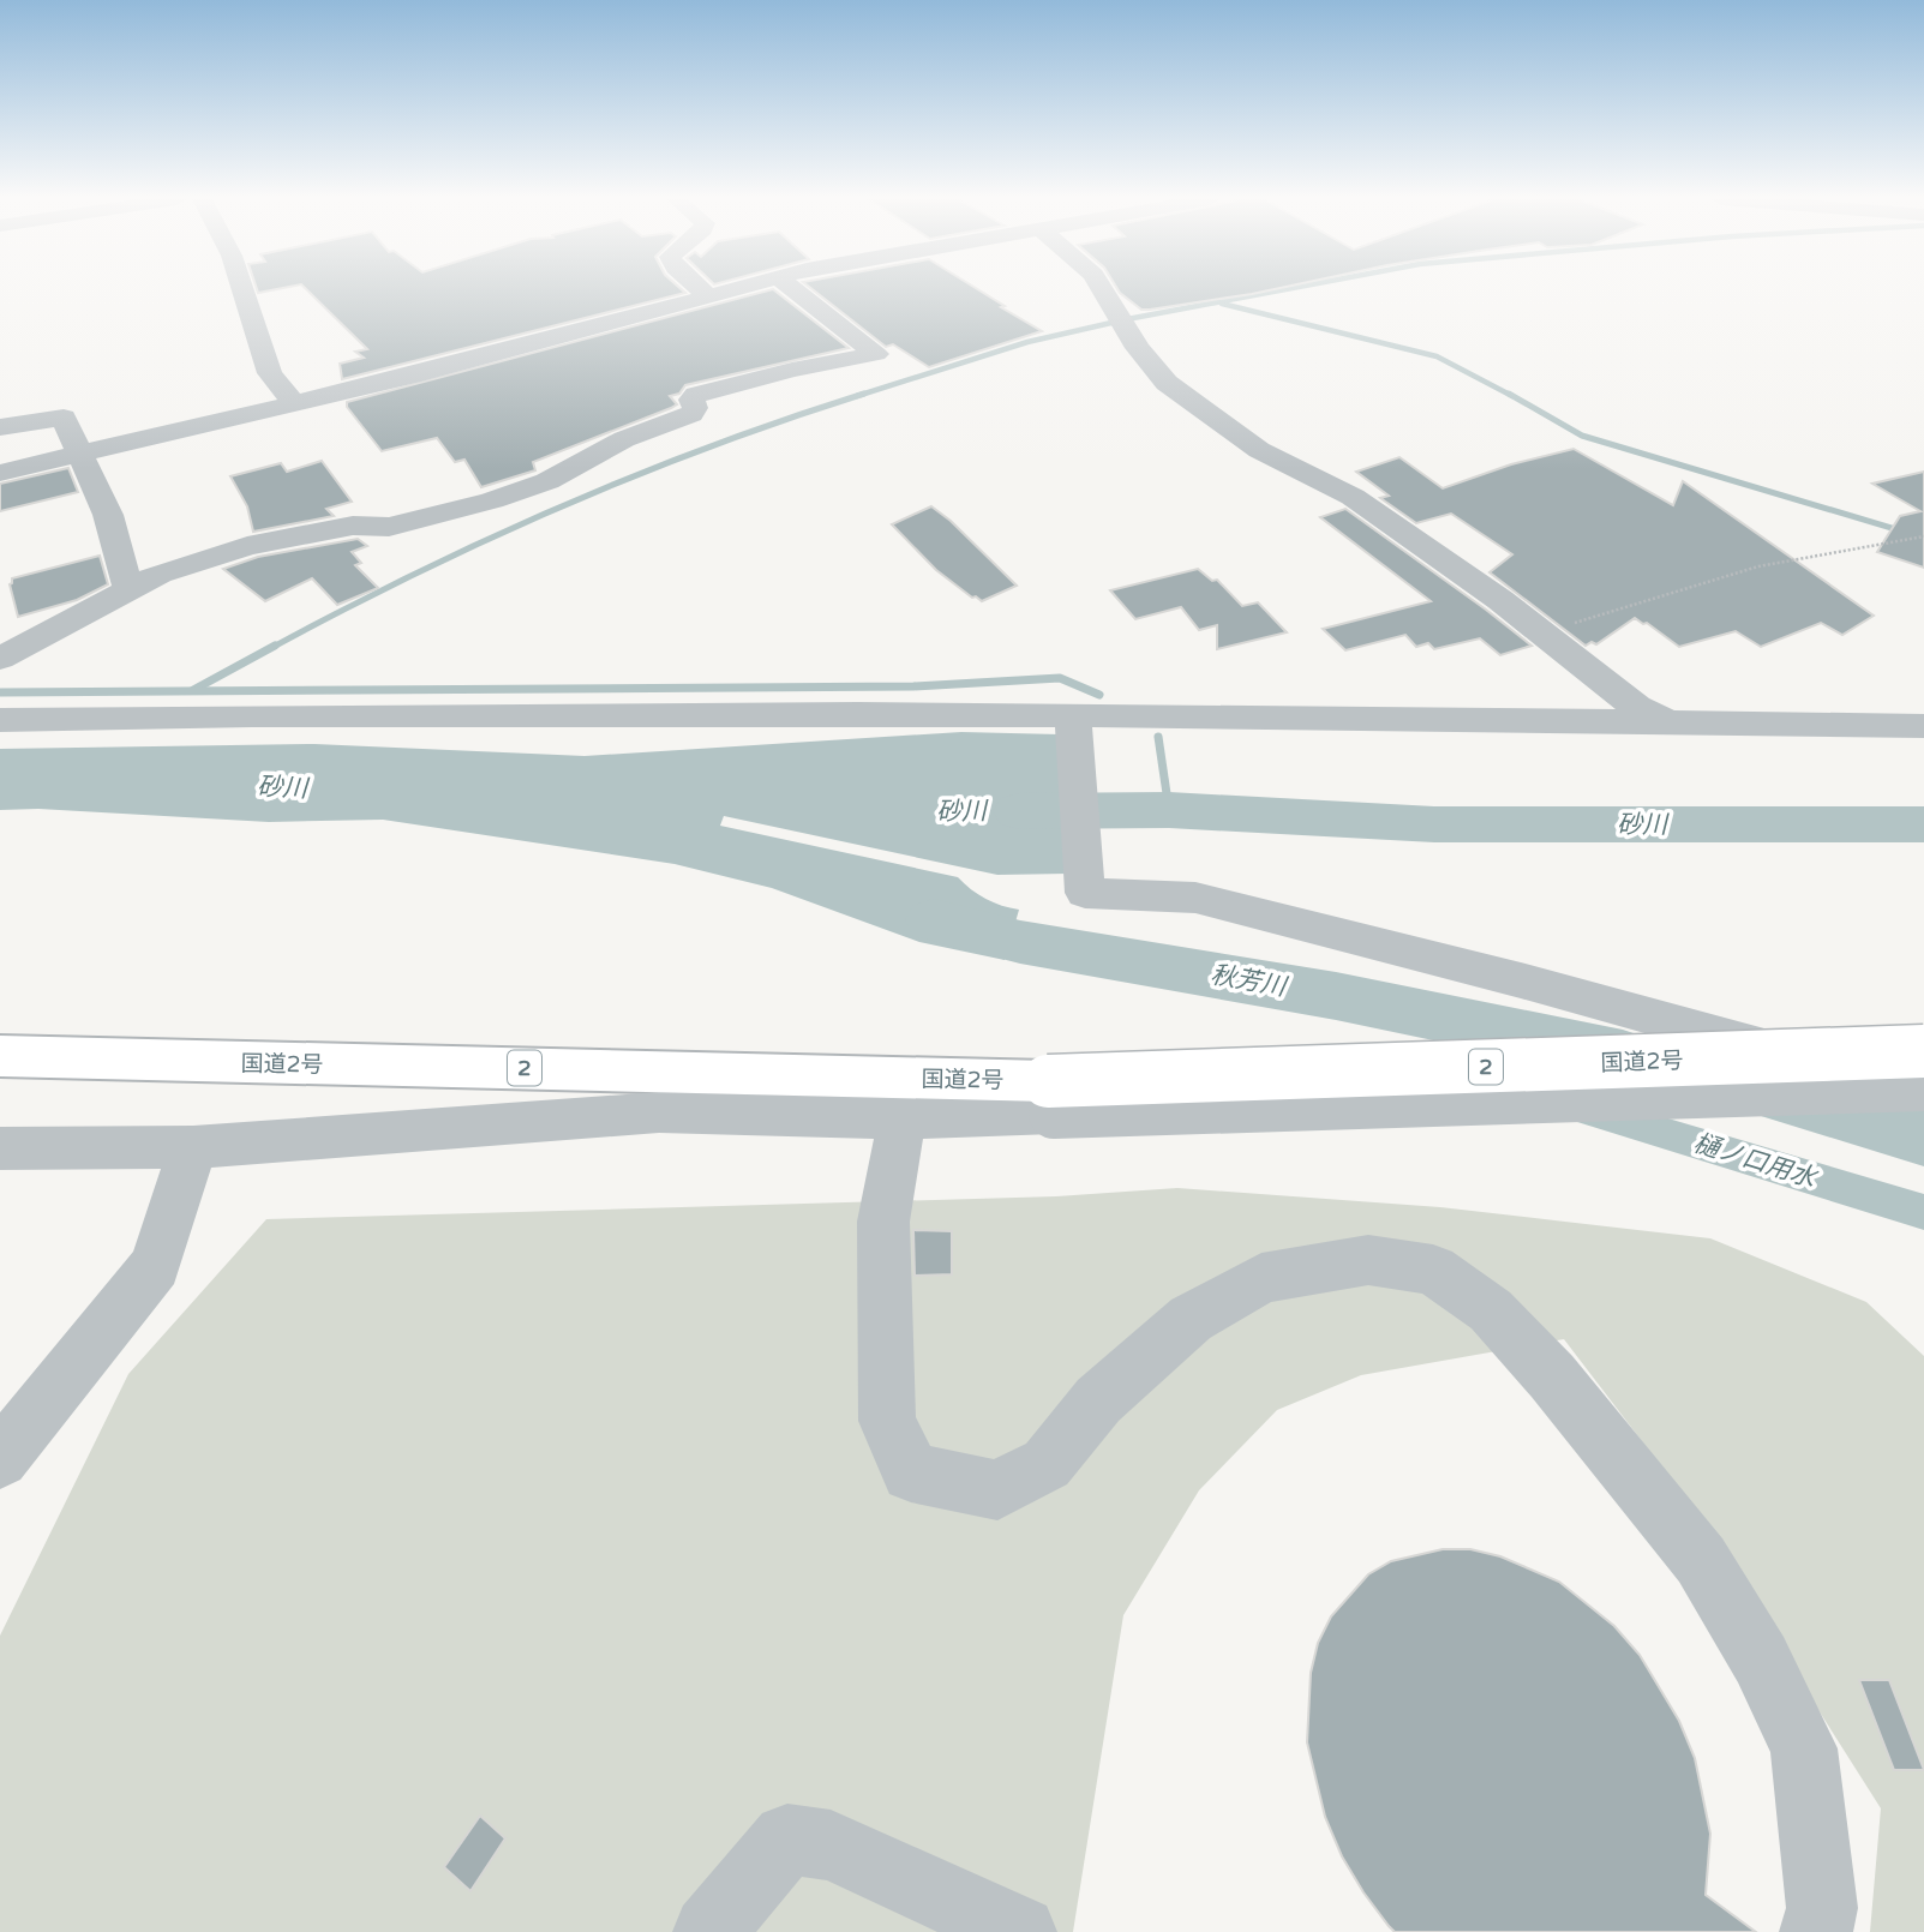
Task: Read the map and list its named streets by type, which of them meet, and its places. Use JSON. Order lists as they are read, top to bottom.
{
  "streets": {
    "highway": ["国道2号", "2"]
  },
  "water": ["砂川", "秋芳川", "樋ノ口用水"]
}
